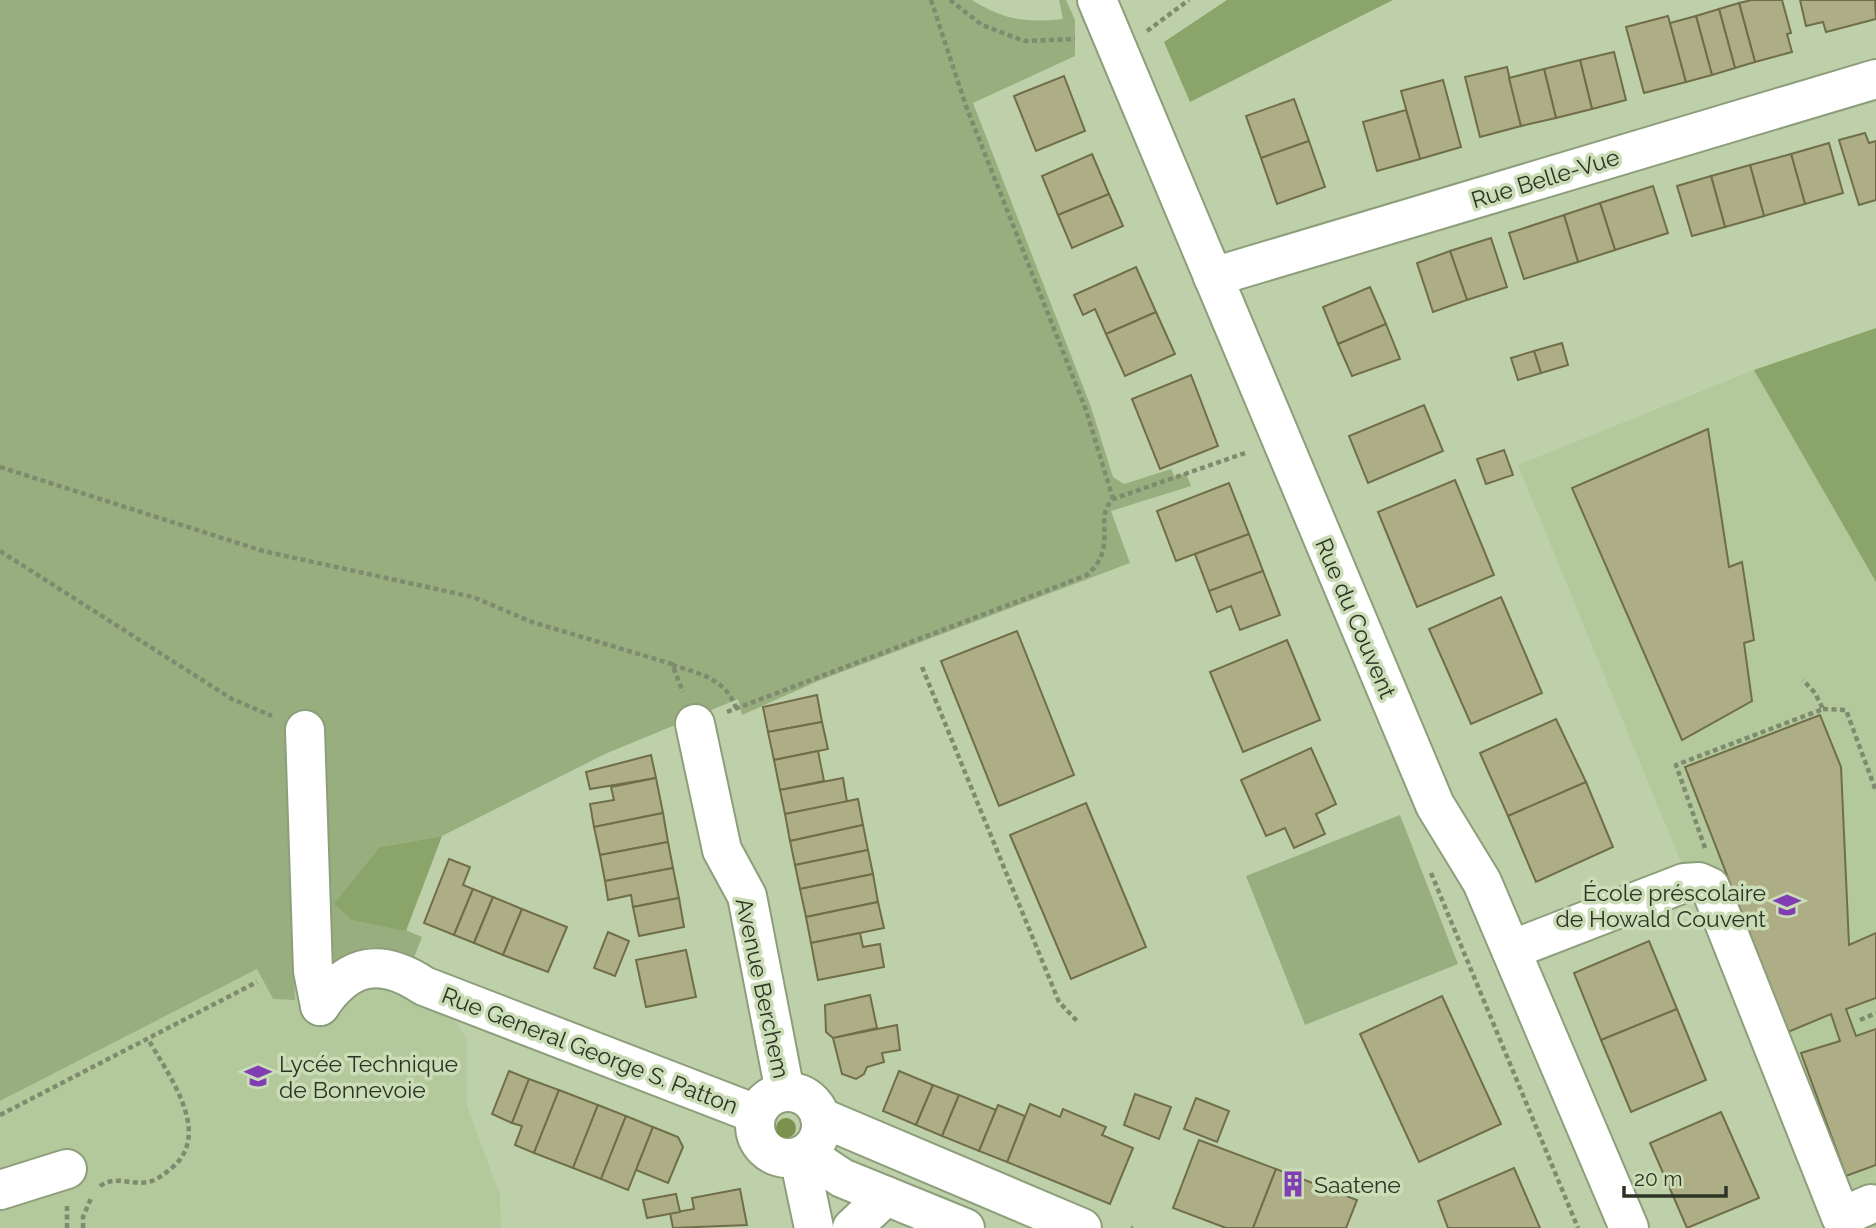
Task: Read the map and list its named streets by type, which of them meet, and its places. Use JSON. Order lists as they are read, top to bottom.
{
  "streets": {
    "street": [
      "Rue Belle-Vue",
      "Rue du Couvent",
      "Avenue Berchem",
      "Rue General George S. Patton"
    ]
  },
  "crossings": [
    ["Rue Belle-Vue", "Rue du Couvent"],
    ["Avenue Berchem", "Rue General George S. Patton"]
  ],
  "places": {
    "school or university": ["École préscolaire de Howald Couvent", "Lycée Technique de Bonnevoie"],
    "building": ["Saatene"]
  },
  "scale_bar": "20 m"
}
